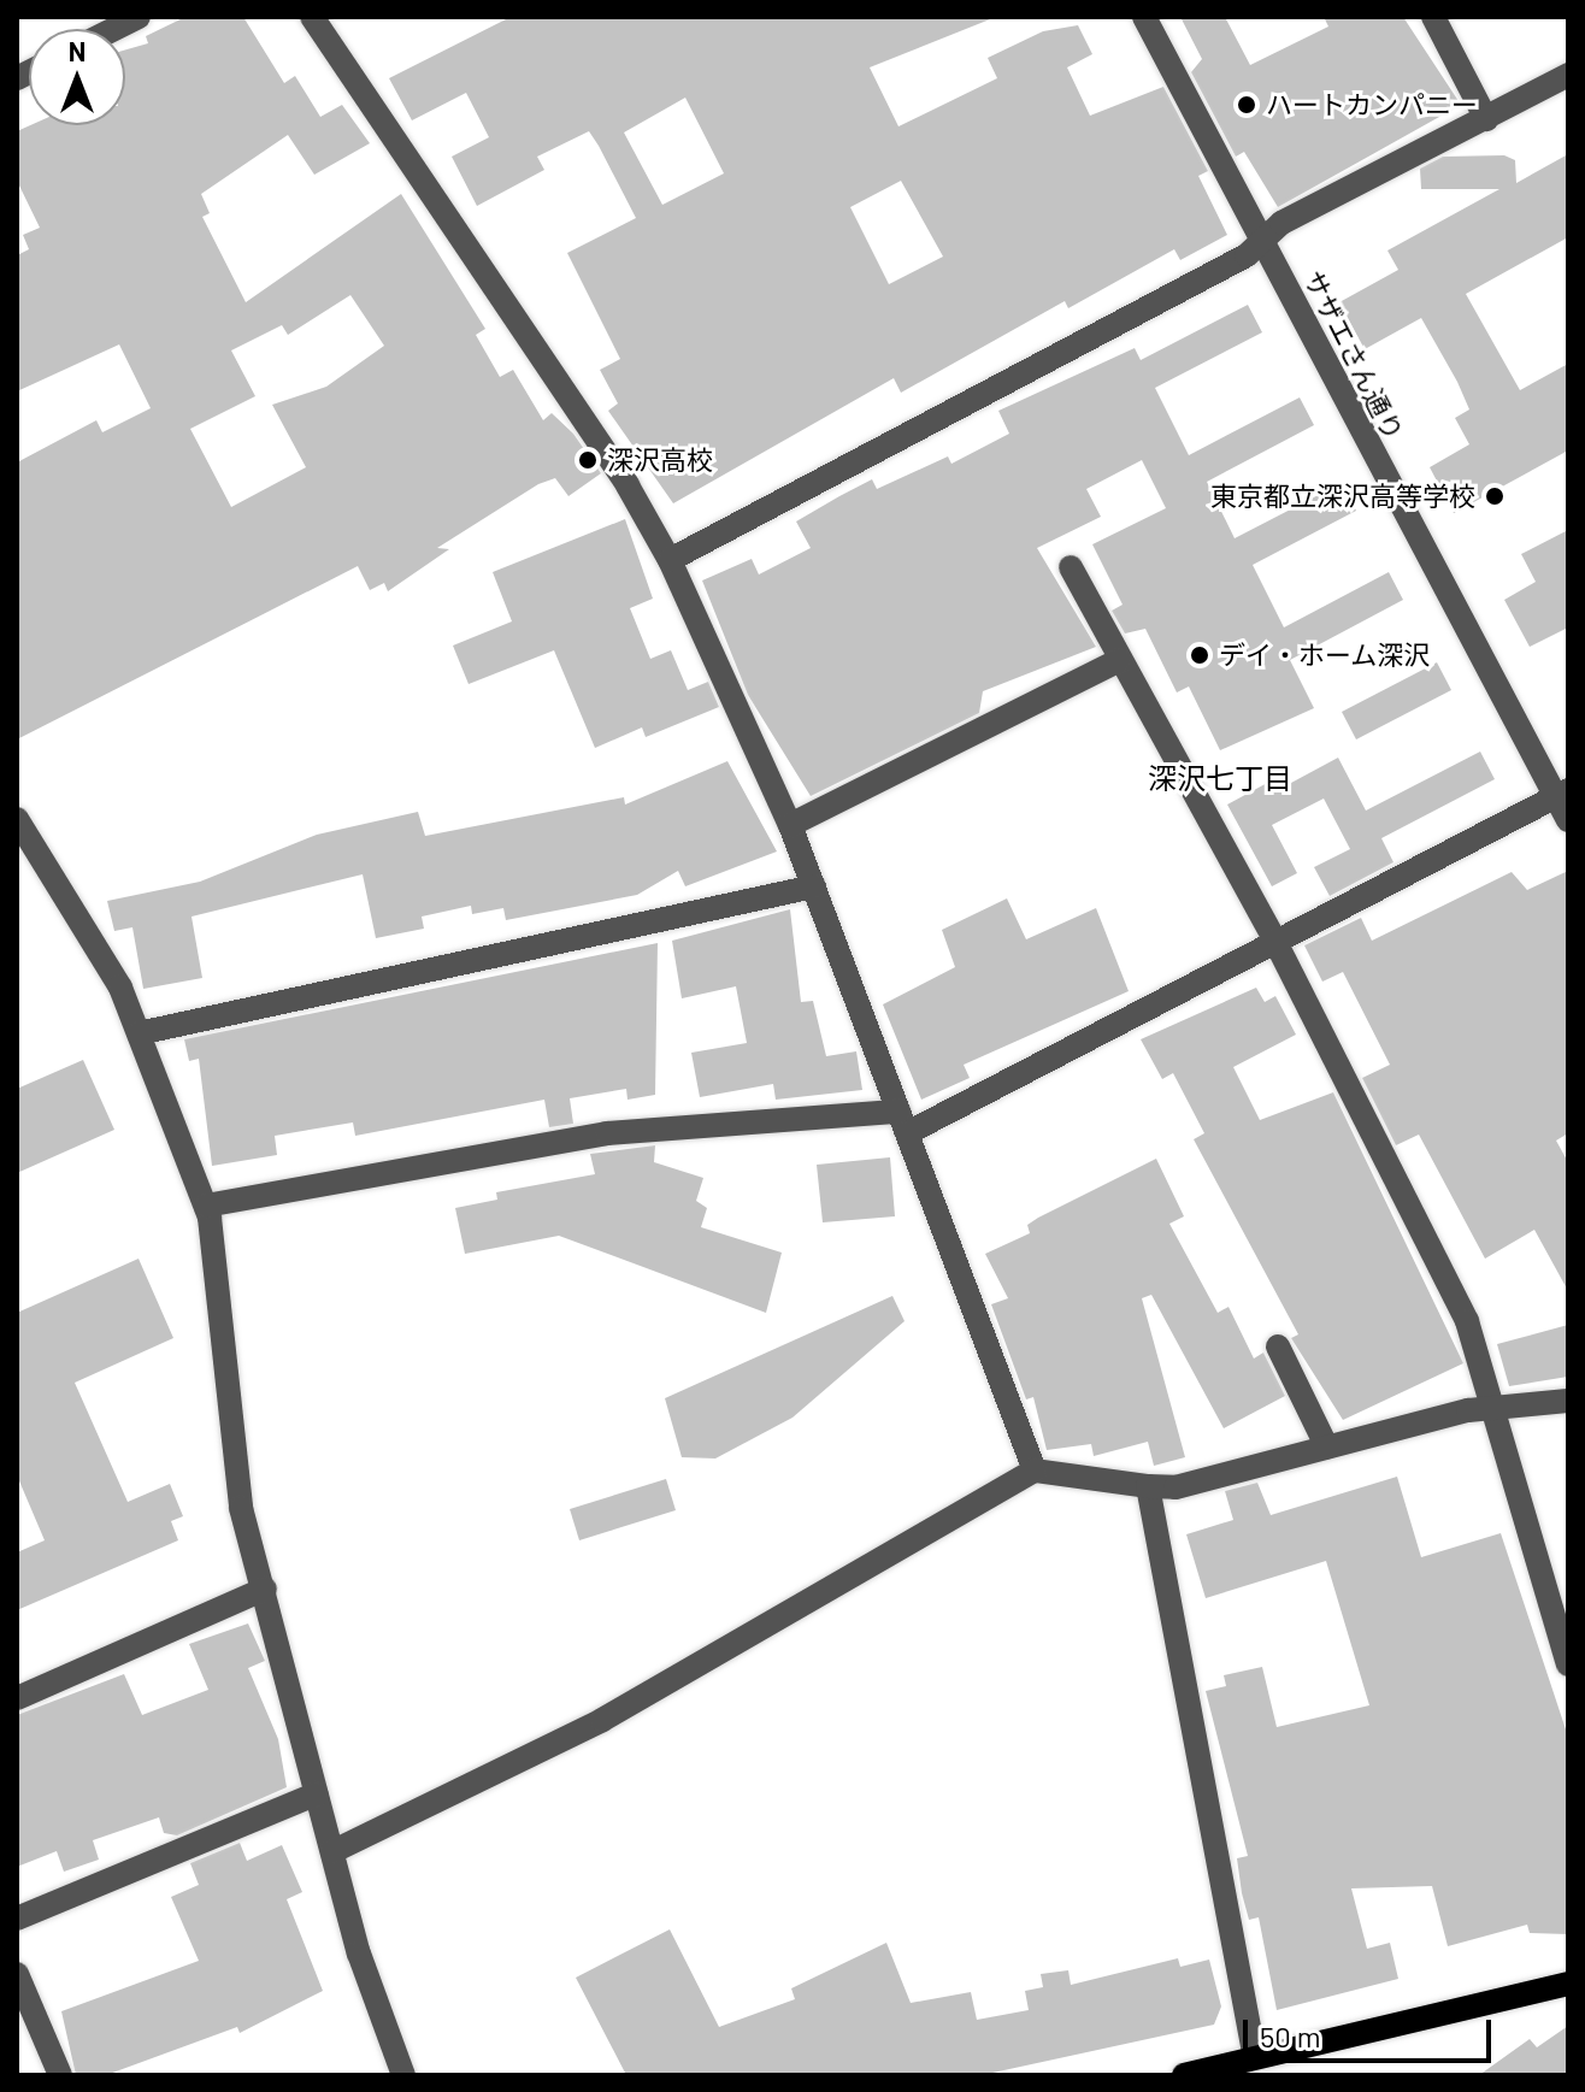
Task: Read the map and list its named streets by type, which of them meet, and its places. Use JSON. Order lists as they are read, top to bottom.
{
  "streets": {
    "street": ["サザエさん通り"]
  },
  "districts": ["深沢七丁目"],
  "places": [
    "ハートカンパニー",
    "深沢高校",
    "東京都立深沢高等学校",
    "デイ・ホーム深沢"
  ],
  "scale_bar": "50 m",
  "north": "top"
}
